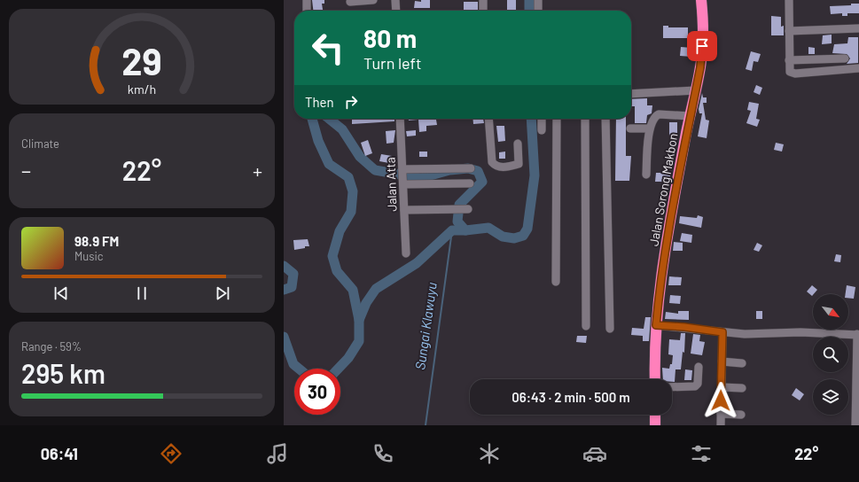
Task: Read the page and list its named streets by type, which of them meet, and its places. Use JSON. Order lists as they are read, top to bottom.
{
  "streets": {
    "highway": ["Jalan Sorong Makbon"],
    "street": ["Jalan Atta"]
  },
  "water": ["Sungai Klawuyu"],
  "north": "bottom right",
  "page": {
    "turn": ["80 m", "Turn left"],
    "then": "Then",
    "tile": [
      "Climate",
      ["Range · 59%", "295 km"]
    ],
    "heat": ["−", "22°", "+"],
    "song": ["98.9 FM", "Music"],
    "limit": "30",
    "trip": "06:43 · 2 min · 500 m",
    "tabs": ["06:41", "22°"],
    "gauge": ["29", "km/h"]
  }
}
